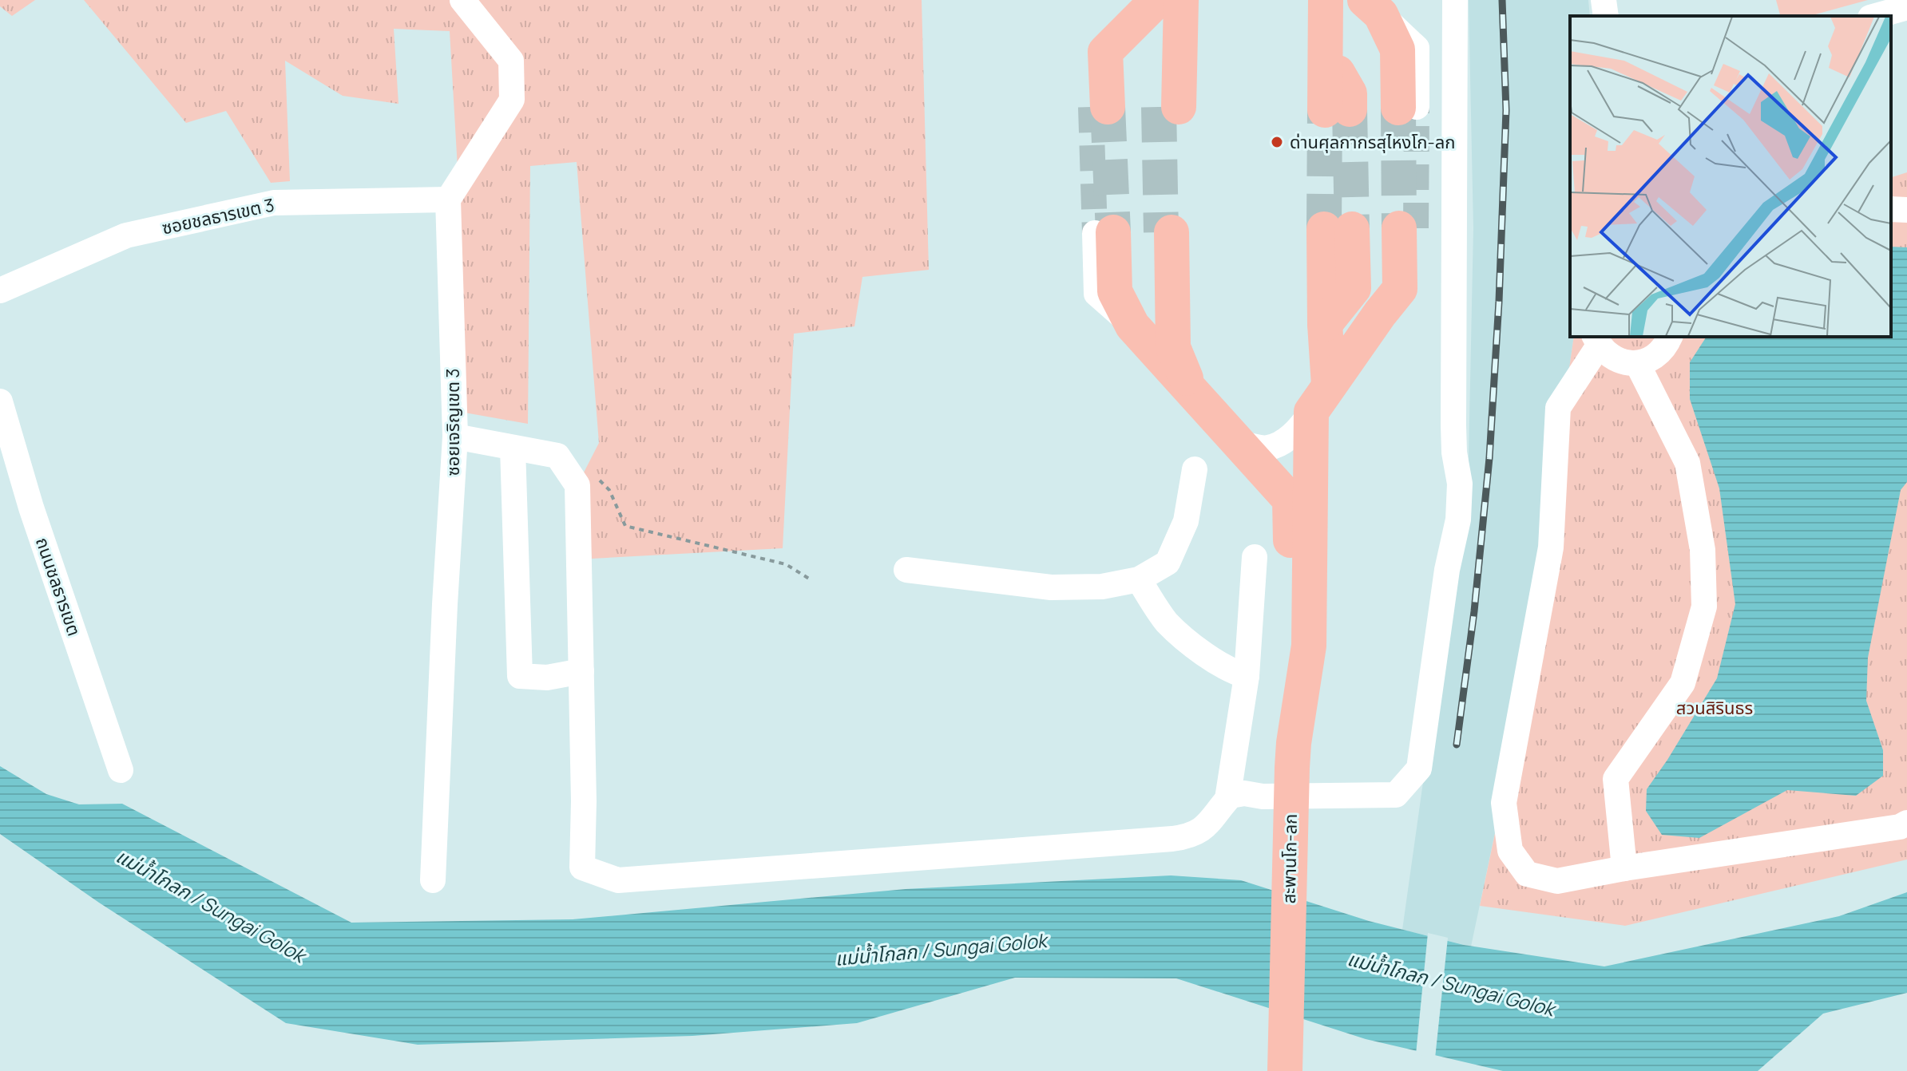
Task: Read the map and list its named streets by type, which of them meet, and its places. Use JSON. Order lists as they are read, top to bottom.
{
  "streets": {
    "highway": ["สะพานโก-ลก"],
    "street": ["ซอยชลธารเขต 3", "ซอยเจริญเขต 3", "ถนนชลธารเขต"]
  },
  "crossings": [
    ["ซอยชลธารเขต 3", "ซอยเจริญเขต 3"]
  ],
  "water": ["แม่น้ำโกลก / Sungai Golok"],
  "parks": ["สวนสิรินธร"],
  "places": ["ด่านศุลกากรสุไหงโก-ลก"]
}
